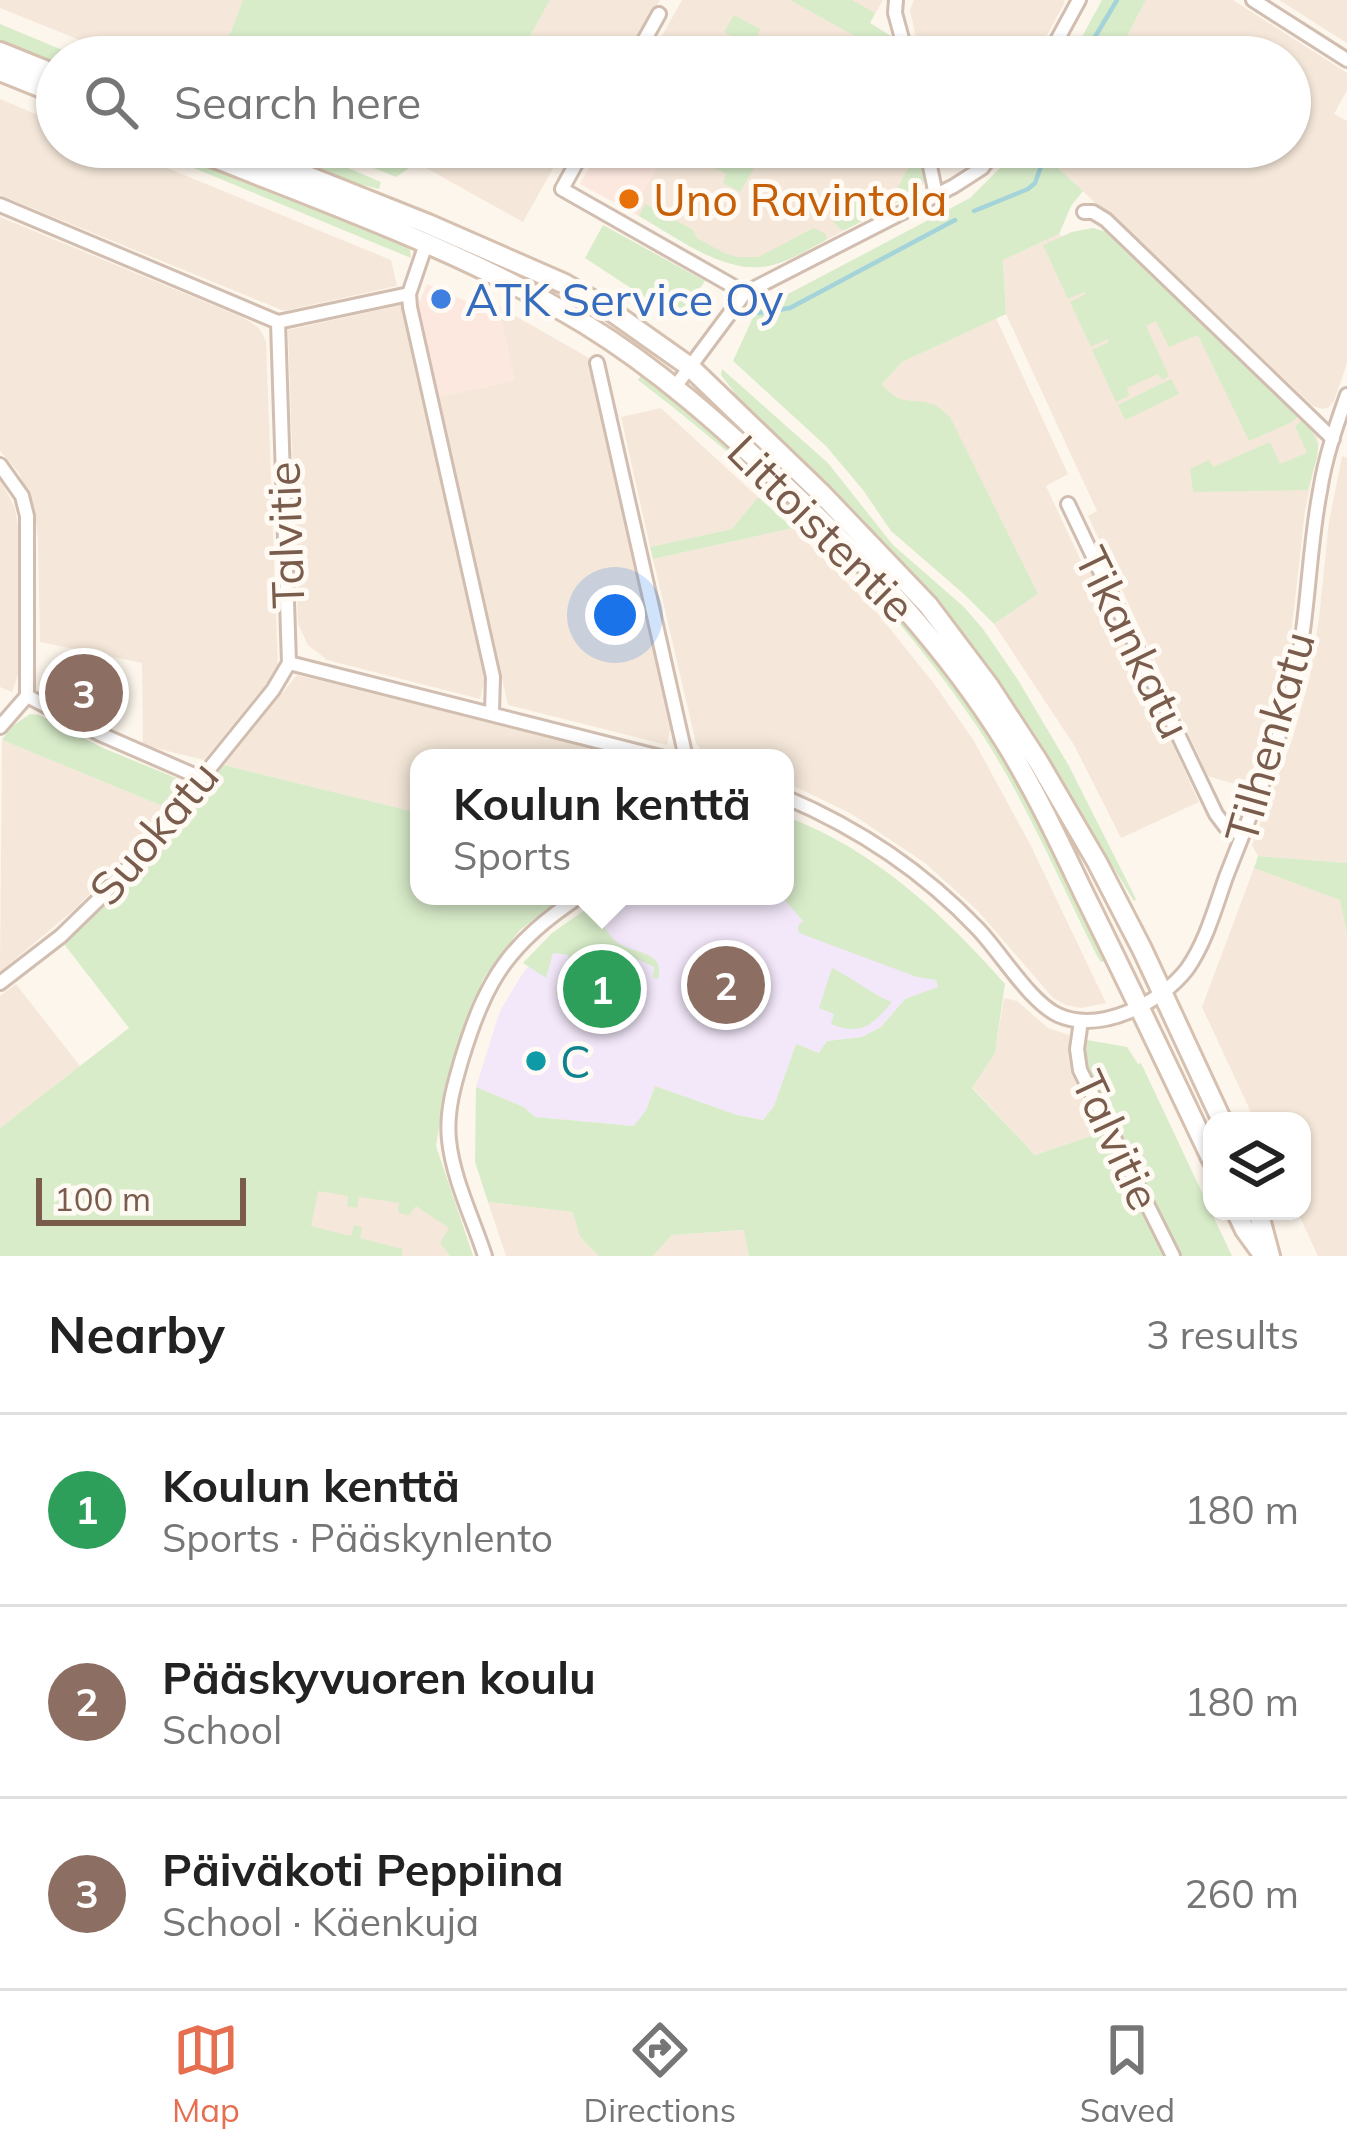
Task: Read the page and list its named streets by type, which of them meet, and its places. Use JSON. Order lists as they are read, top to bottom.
{
  "streets": {
    "main road": ["Littoistentie"],
    "street": [
      "Talvitie",
      "Tikankatu",
      "Tilhenkatu",
      "Suokatu"
    ]
  },
  "crossings": [
    ["Littoistentie", "Talvitie"],
    ["Littoistentie", "Tilhenkatu"],
    ["Talvitie", "Tilhenkatu"],
    ["Talvitie", "Suokatu"],
    ["Tikankatu", "Tilhenkatu"]
  ],
  "places": ["Uno Ravintola", "ATK Service Oy", "C"],
  "scale_bar": "100 m",
  "page": {
    "search": "Search here",
    "pins": ["3", "2", "1"],
    "popup": ["Koulun kenttä", "Sports"],
    "scale": "100 m",
    "heading": ["Nearby", "3 results"],
    "list": [
      {
        "mark": "1",
        "name": "Koulun kenttä",
        "note": "Sports · Pääskynlento",
        "value": "180 m"
      },
      {
        "mark": "2",
        "name": "Pääskyvuoren koulu",
        "note": "School",
        "value": "180 m"
      },
      {
        "mark": "3",
        "name": "Päiväkoti Peppiina",
        "note": "School · Käenkuja",
        "value": "260 m"
      }
    ],
    "nav": ["Map", "Directions", "Saved"]
  }
}
